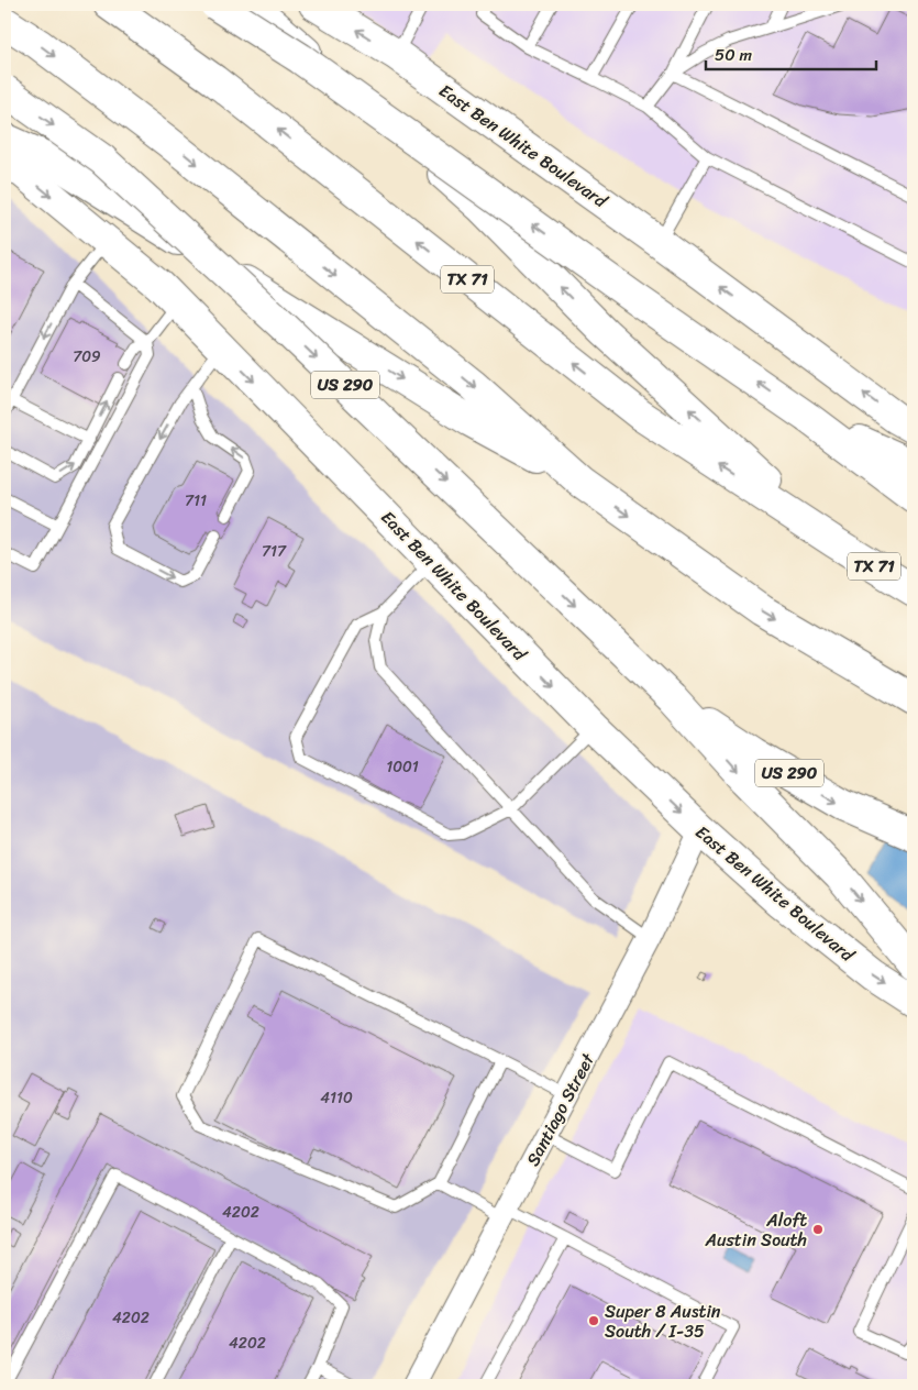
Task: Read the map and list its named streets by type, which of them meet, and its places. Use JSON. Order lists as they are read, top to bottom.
{
  "streets": {
    "main road": ["East Ben White Boulevard", "TX 71", "US 290"],
    "street": ["Santiago Street"]
  },
  "crossings": [
    ["East Ben White Boulevard", "Santiago Street"]
  ],
  "places": ["Aloft Austin South", "Super 8 Austin South / I-35"],
  "house_numbers": [
    "709",
    "711",
    "717",
    "1001",
    "4110",
    "4202",
    "4202",
    "4202"
  ],
  "scale_bar": "50 m"
}
